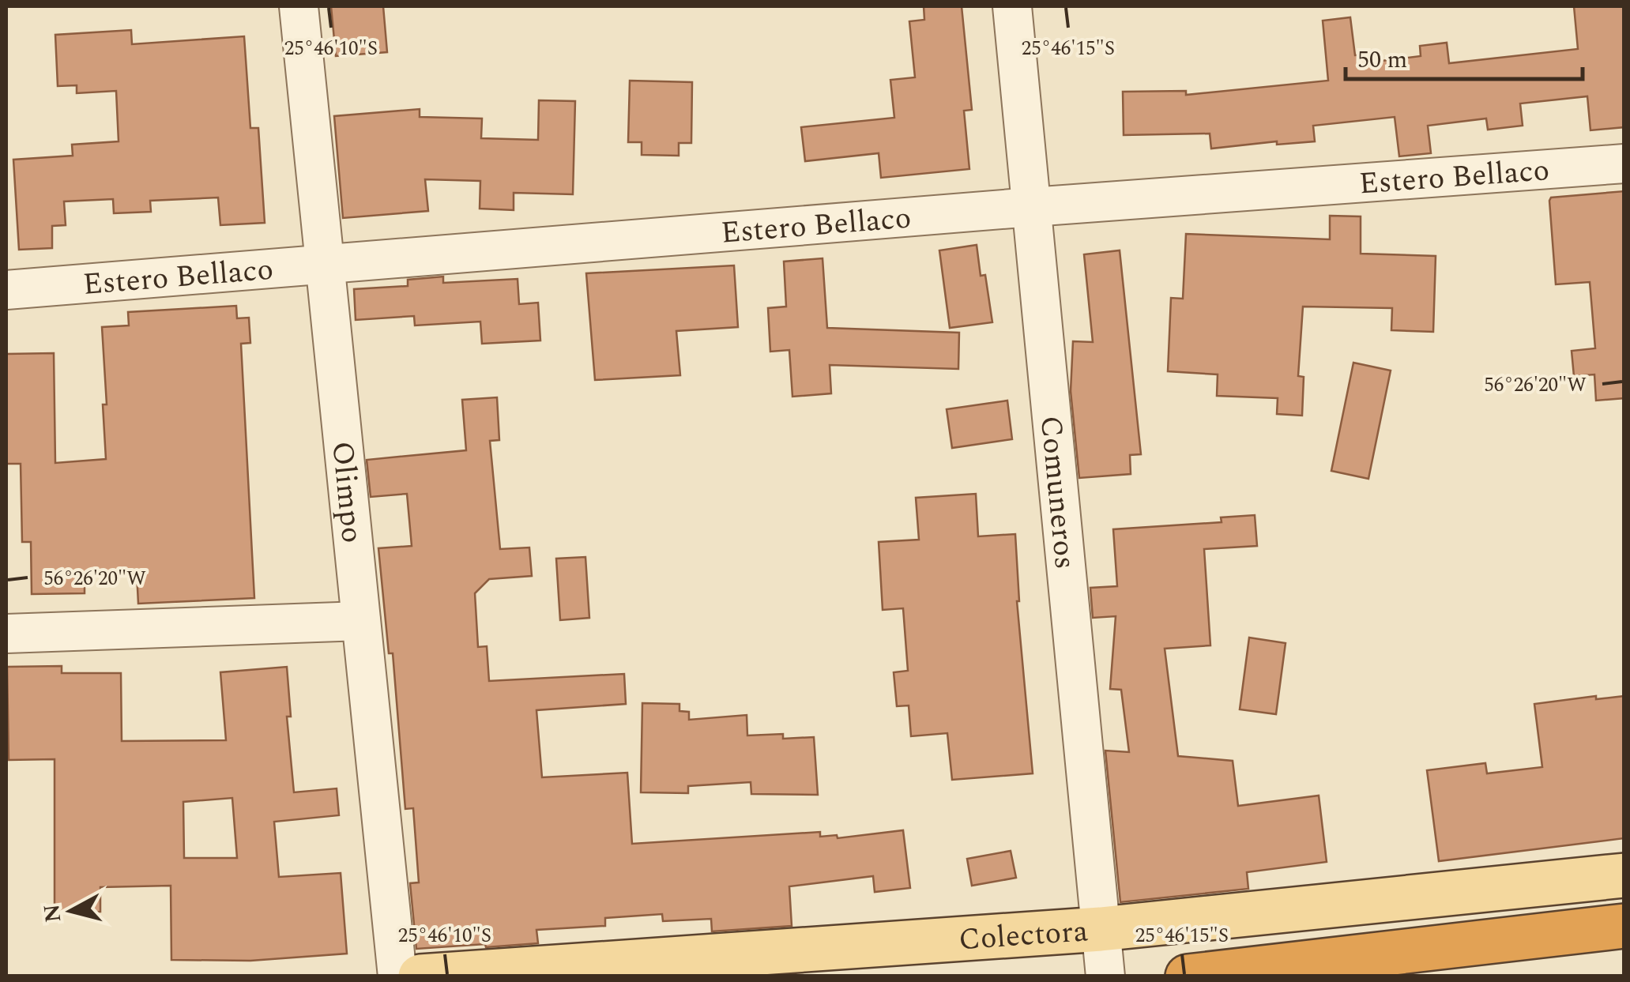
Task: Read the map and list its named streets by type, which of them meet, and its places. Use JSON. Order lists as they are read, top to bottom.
{
  "streets": {
    "main road": ["Colectora"],
    "street": ["Estero Bellaco", "Comuneros", "Olimpo"]
  },
  "crossings": [
    ["Estero Bellaco", "Comuneros"],
    ["Estero Bellaco", "Olimpo"],
    ["Comuneros", "Colectora"]
  ],
  "scale_bar": "50 m",
  "north": "left",
  "coordinates": ["25°46'10\"S", "25°46'15\"S", "56°26'20\"W"]
}
